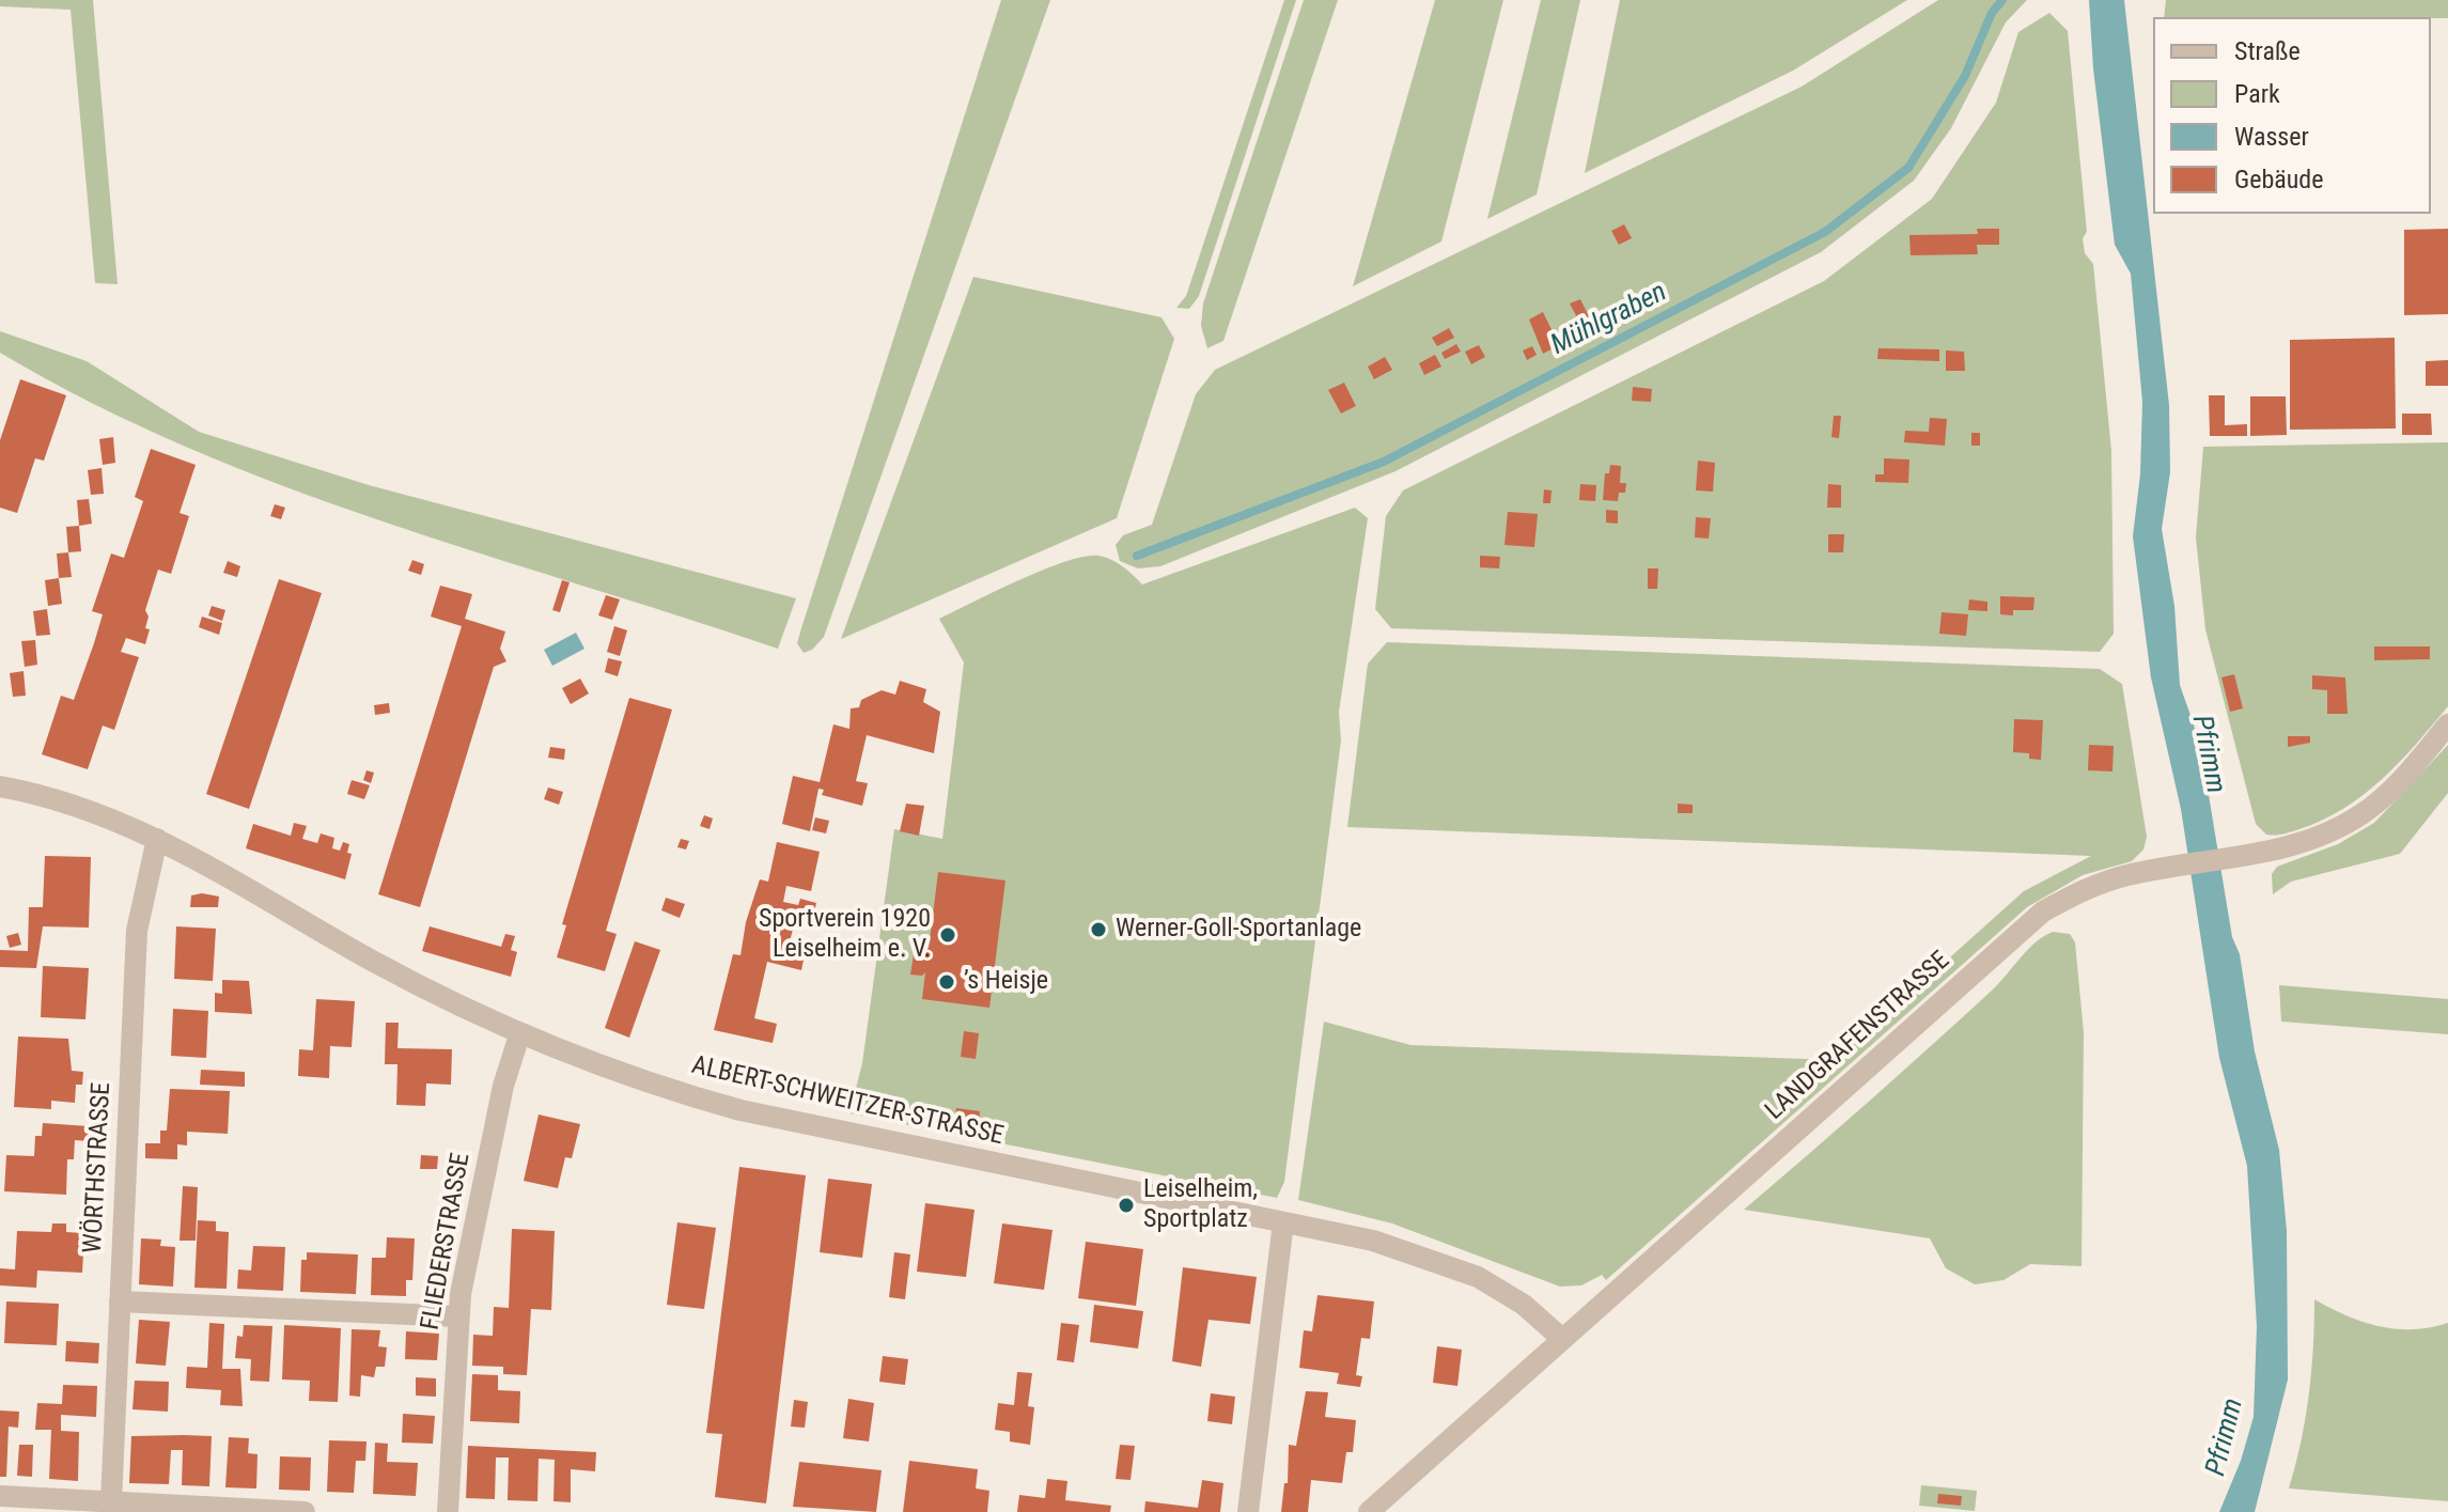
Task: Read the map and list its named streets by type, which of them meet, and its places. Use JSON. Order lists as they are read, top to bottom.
{
  "streets": {
    "street": [
      "LANDGRAFENSTRASSE",
      "ALBERT-SCHWEITZER-STRASSE",
      "WÖRTHSTRASSE",
      "FLIEDERSTRASSE"
    ]
  },
  "crossings": [
    ["LANDGRAFENSTRASSE", "ALBERT-SCHWEITZER-STRASSE"],
    ["ALBERT-SCHWEITZER-STRASSE", "WÖRTHSTRASSE"],
    ["ALBERT-SCHWEITZER-STRASSE", "FLIEDERSTRASSE"]
  ],
  "water": ["Mühlgraben", "Pfrimm"],
  "places": [
    "Werner-Goll-Sportanlage",
    "Sportverein 1920 Leiselheim e. V.",
    "’s Heisje",
    "Leiselheim, Sportplatz"
  ],
  "legend": [
    "Straße",
    "Park",
    "Wasser",
    "Gebäude"
  ]
}
